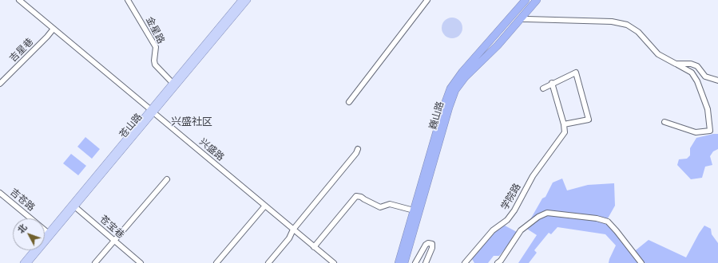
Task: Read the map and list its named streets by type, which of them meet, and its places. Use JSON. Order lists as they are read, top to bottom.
{
  "streets": {
    "highway": ["巍山路"],
    "main road": ["苍山路"],
    "street": [
      "金星路",
      "吉星巷",
      "兴盛路",
      "学院路",
      "吉苍路",
      "苍宝巷"
    ]
  },
  "crossings": [
    ["金星路", "苍山路"],
    ["吉星巷", "兴盛路"],
    ["苍山路", "兴盛路"],
    ["苍山路", "吉苍路"],
    ["苍山路", "苍宝巷"]
  ],
  "districts": ["兴盛社区"],
  "north": "top left"
}
